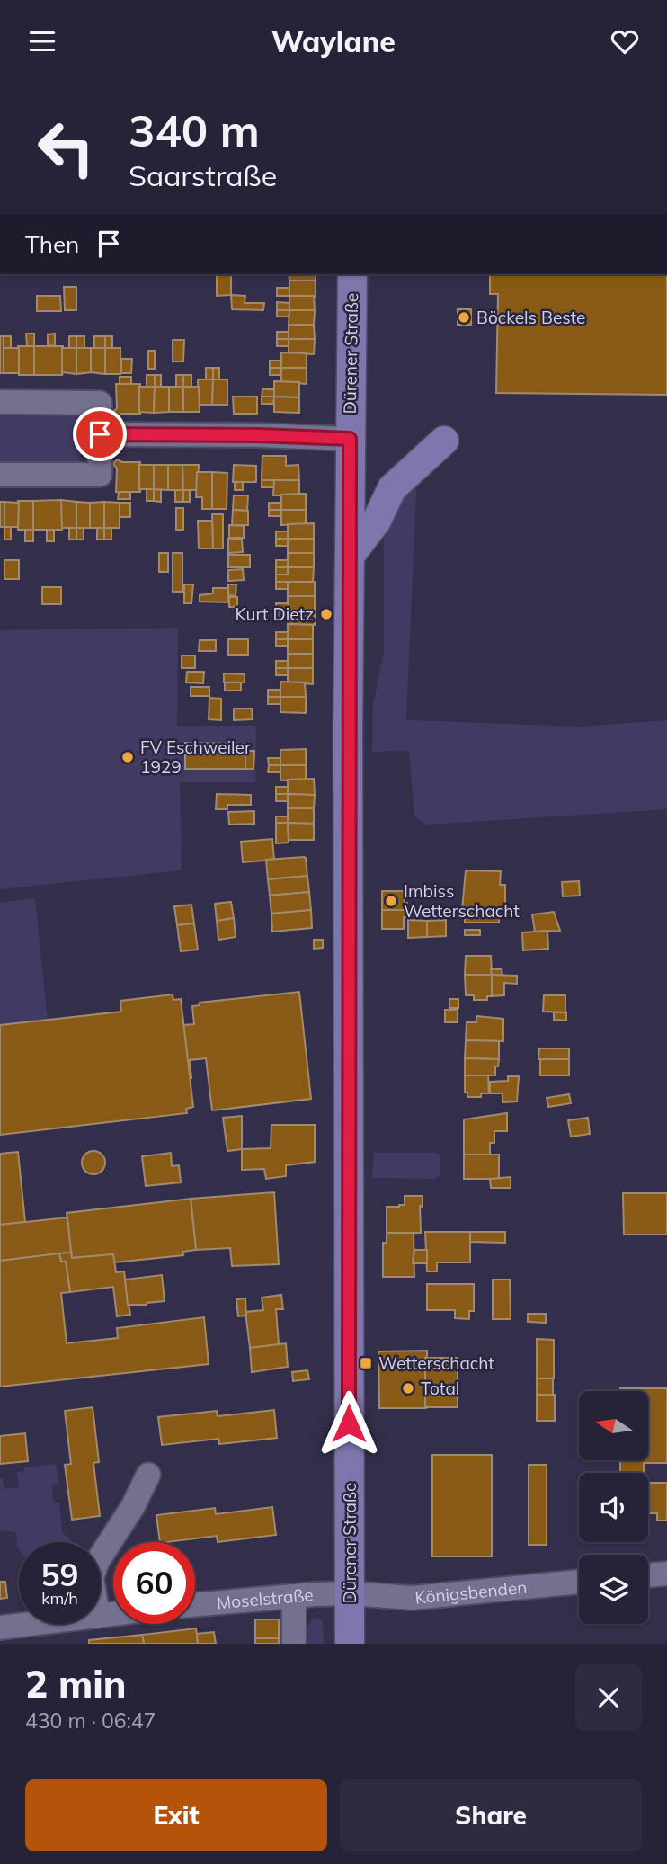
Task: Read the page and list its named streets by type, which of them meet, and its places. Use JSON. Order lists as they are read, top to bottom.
{
  "streets": {
    "main road": ["Dürener Straße"],
    "street": ["Königsbenden", "Moselstraße"]
  },
  "crossings": [
    ["Dürener Straße", "Königsbenden"],
    ["Dürener Straße", "Moselstraße"],
    ["Königsbenden", "Moselstraße"]
  ],
  "places": {
    "other": [
      "Böckels Beste",
      "Kurt Dietz",
      "FV Eschweiler 1929",
      "Imbiss Wetterschacht",
      "Total"
    ],
    "transit": ["Wetterschacht"]
  },
  "north": "left",
  "page": {
    "header": "Waylane",
    "turn": ["340 m", "Saarstraße"],
    "then": "Then",
    "speed": "59 km/h",
    "limit": "60",
    "heading": ["2 min", "430 m · 06:47"],
    "buttons": ["Exit", "Share"]
  }
}
